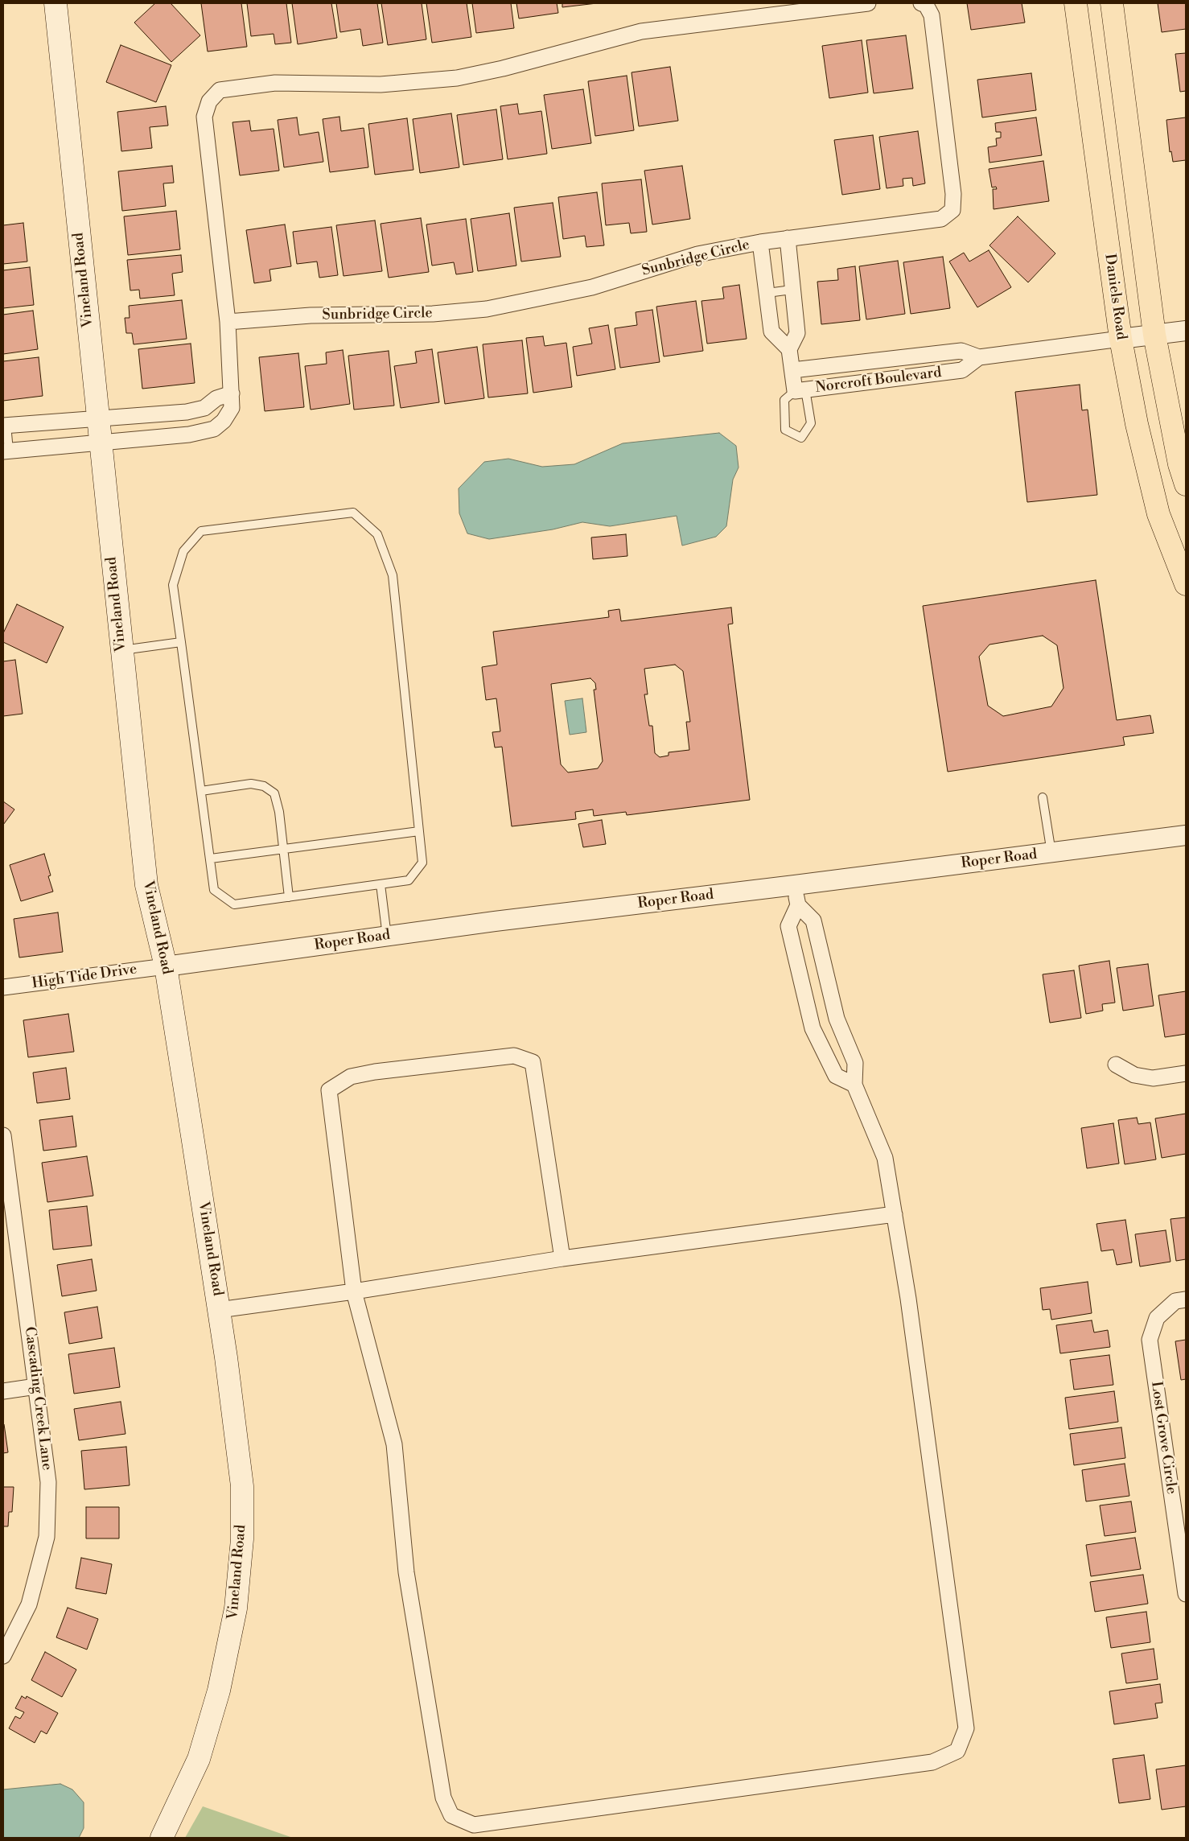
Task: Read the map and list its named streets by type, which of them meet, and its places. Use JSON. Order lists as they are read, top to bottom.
{
  "streets": {
    "main road": ["Vineland Road", "Daniels Road"],
    "street": [
      "Sunbridge Circle",
      "Norcroft Boulevard",
      "Roper Road",
      "High Tide Drive",
      "Cascading Creek Lane",
      "Lost Grove Circle"
    ]
  },
  "crossings": [
    ["Vineland Road", "Roper Road"],
    ["Vineland Road", "High Tide Drive"],
    ["Daniels Road", "Norcroft Boulevard"],
    ["Roper Road", "High Tide Drive"]
  ]
}
